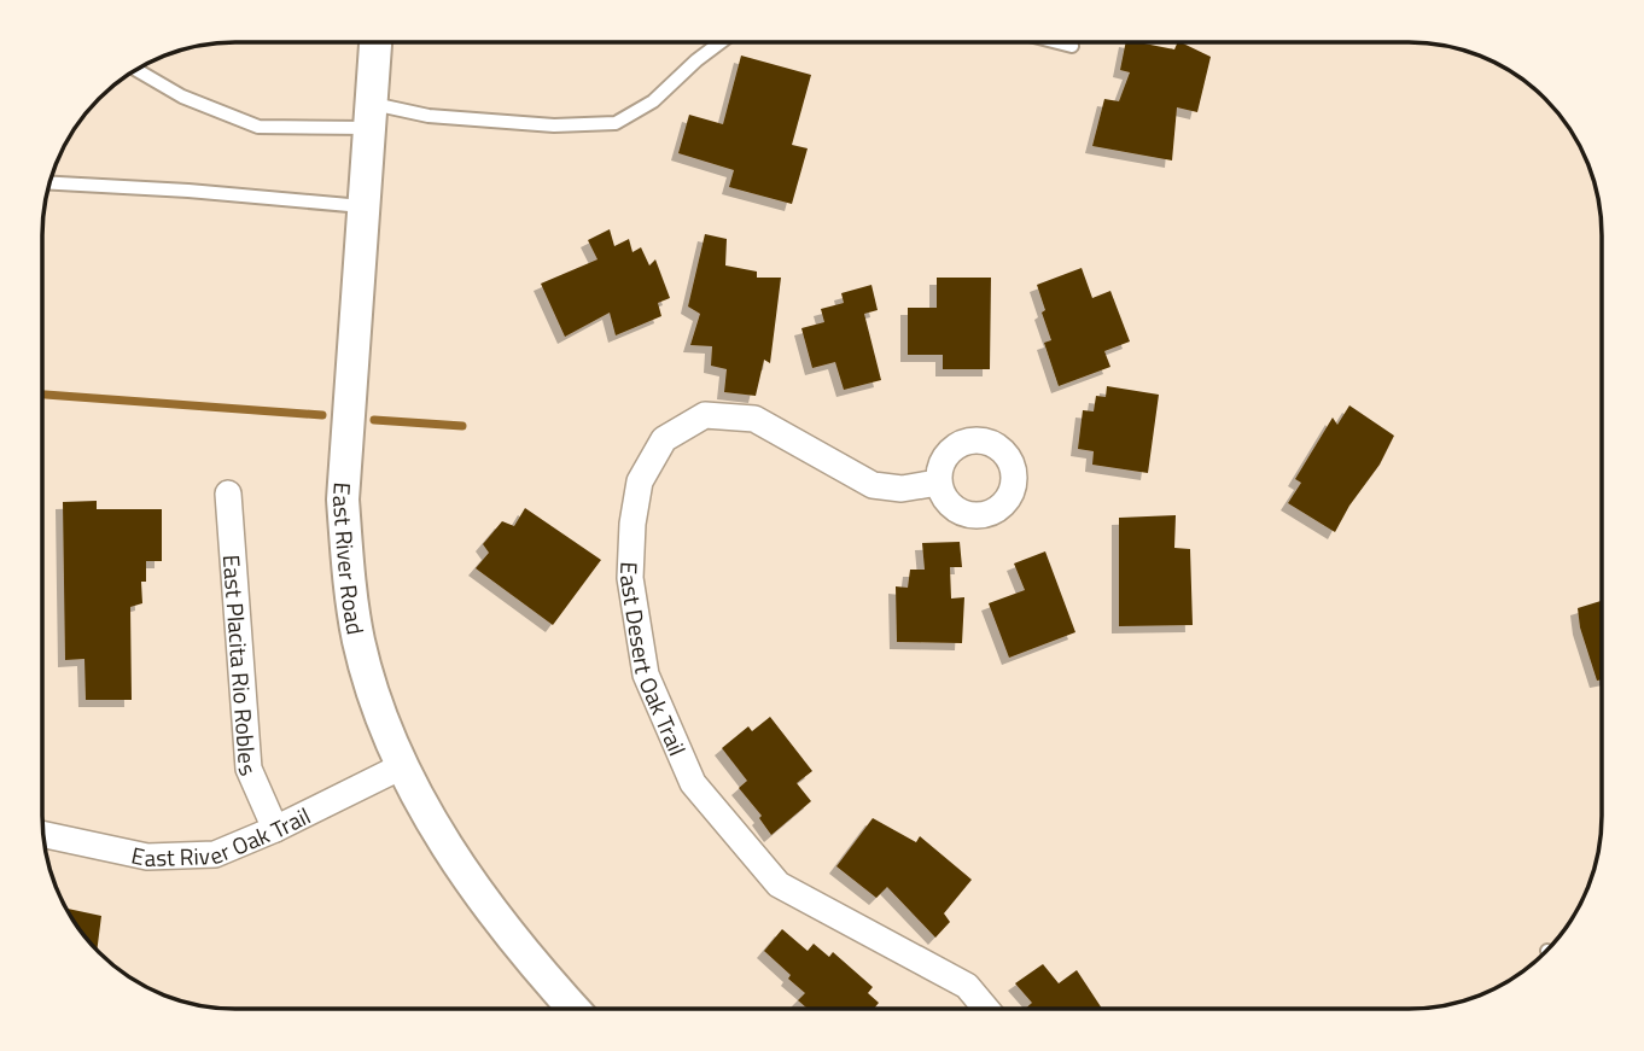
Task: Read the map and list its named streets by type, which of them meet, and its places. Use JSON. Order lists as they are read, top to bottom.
{
  "streets": {
    "street": [
      "East River Road",
      "East Desert Oak Trail",
      "East Placita Rio Robles",
      "East River Oak Trail"
    ]
  },
  "crossings": [
    ["East River Road", "East River Oak Trail"],
    ["East Placita Rio Robles", "East River Oak Trail"]
  ]
}
